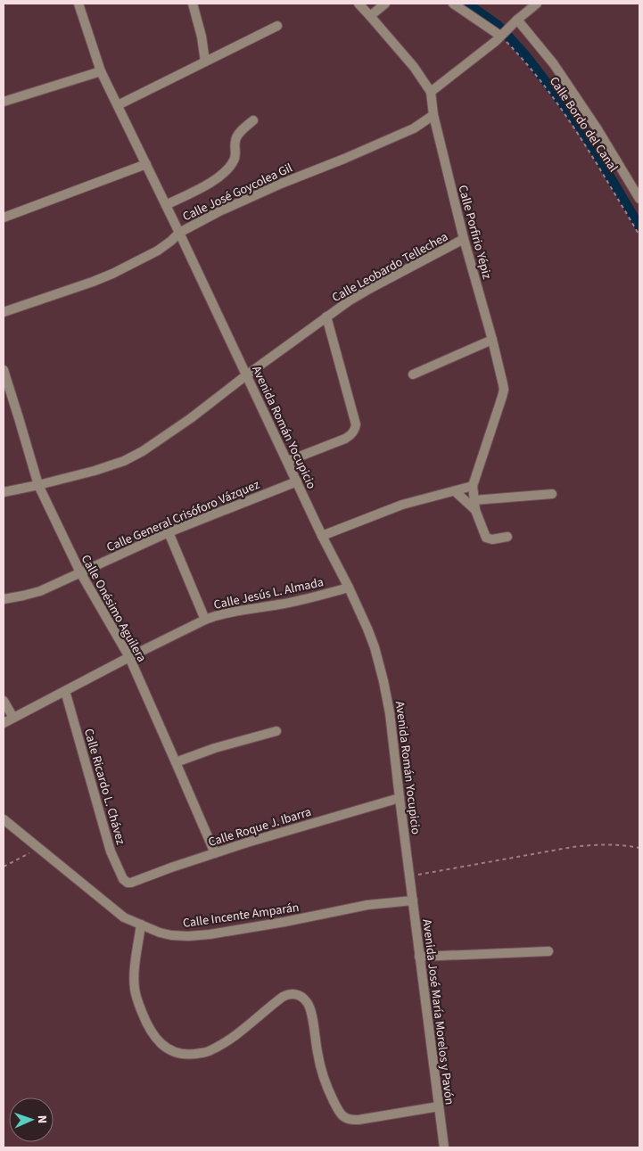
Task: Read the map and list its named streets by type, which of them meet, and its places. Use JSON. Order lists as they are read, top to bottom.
{
  "streets": {
    "street": [
      "Calle José Goycolea Gil",
      "Calle Porfirio Yépiz",
      "Calle Leobardo Tellechea",
      "Avenida Román Yocupicio",
      "Calle General Crisóforo Vázquez",
      "Calle Jesús L. Almada",
      "Calle Onésimo Aguilera",
      "Calle Ricardo L. Chávez",
      "Calle Roque J. Ibarra",
      "Calle Incente Amparán",
      "Avenida José María Morelos y Pavón"
    ],
    "path": ["Calle Bordo del Canal"]
  },
  "crossings": [
    ["Calle José Goycolea Gil", "Calle Porfirio Yépiz"],
    ["Calle José Goycolea Gil", "Avenida Román Yocupicio"],
    ["Calle Porfirio Yépiz", "Calle Leobardo Tellechea"],
    ["Calle Leobardo Tellechea", "Avenida Román Yocupicio"],
    ["Calle Leobardo Tellechea", "Calle Onésimo Aguilera"],
    ["Avenida Román Yocupicio", "Calle General Crisóforo Vázquez"],
    ["Avenida Román Yocupicio", "Calle Jesús L. Almada"],
    ["Avenida Román Yocupicio", "Calle Roque J. Ibarra"],
    ["Avenida Román Yocupicio", "Avenida José María Morelos y Pavón"],
    ["Calle General Crisóforo Vázquez", "Calle Onésimo Aguilera"],
    ["Calle Jesús L. Almada", "Calle Onésimo Aguilera"],
    ["Calle Jesús L. Almada", "Calle Ricardo L. Chávez"],
    ["Calle Onésimo Aguilera", "Calle Roque J. Ibarra"],
    ["Calle Ricardo L. Chávez", "Calle Roque J. Ibarra"],
    ["Calle Incente Amparán", "Avenida José María Morelos y Pavón"]
  ],
  "north": "right"
}
